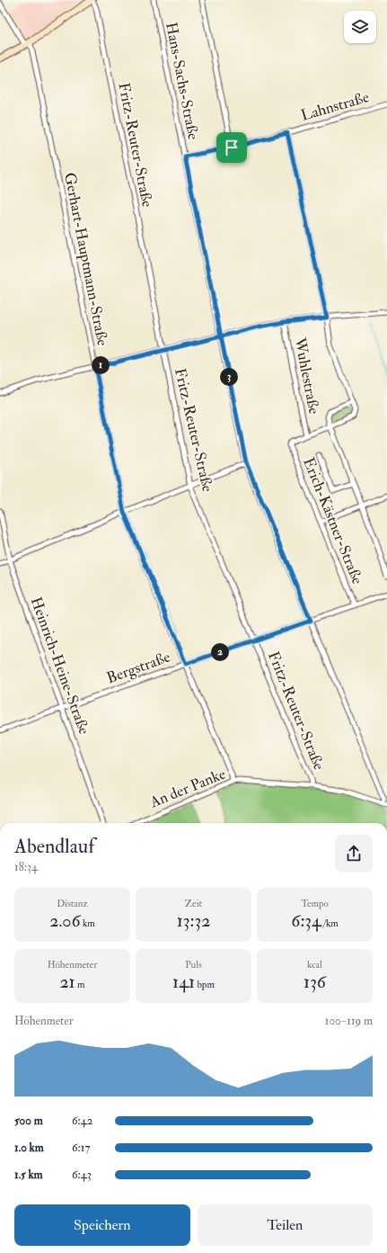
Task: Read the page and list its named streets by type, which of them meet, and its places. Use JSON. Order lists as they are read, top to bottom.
{
  "streets": {
    "street": [
      "Hans-Sachs-Straße",
      "Lahnstraße",
      "Fritz-Reuter-Straße",
      "Gerhart-Hauptmann-Straße",
      "Wuhlestraße",
      "Erich-Kästner-Straße",
      "Heinrich-Heine-Straße",
      "Bergstraße",
      "An der Panke"
    ]
  },
  "crossings": [
    ["Hans-Sachs-Straße", "Lahnstraße"],
    ["Hans-Sachs-Straße", "Bergstraße"],
    ["Hans-Sachs-Straße", "An der Panke"],
    ["Fritz-Reuter-Straße", "Bergstraße"],
    ["Fritz-Reuter-Straße", "An der Panke"],
    ["Gerhart-Hauptmann-Straße", "Bergstraße"],
    ["Gerhart-Hauptmann-Straße", "An der Panke"],
    ["Wuhlestraße", "Erich-Kästner-Straße"],
    ["Erich-Kästner-Straße", "Bergstraße"],
    ["Heinrich-Heine-Straße", "Bergstraße"]
  ],
  "page": {
    "pins": ["1", "3", "2"],
    "heading": ["Abendlauf", "18:34"],
    "stats": [
      ["Distanz", "2.06 km"],
      ["Zeit", "13:32"],
      ["Tempo", "6:34 /km"],
      ["Höhenmeter", "21 m"],
      ["Puls", "141 bpm"],
      ["kcal", "136"]
    ],
    "chart": ["Höhenmeter", "100–119 m"],
    "list": [
      {
        "name": "500 m",
        "note": "6:42"
      },
      {
        "name": "1.0 km",
        "note": "6:17"
      },
      {
        "name": "1.5 km",
        "note": "6:43"
      }
    ],
    "buttons": ["Speichern", "Teilen"]
  }
}
